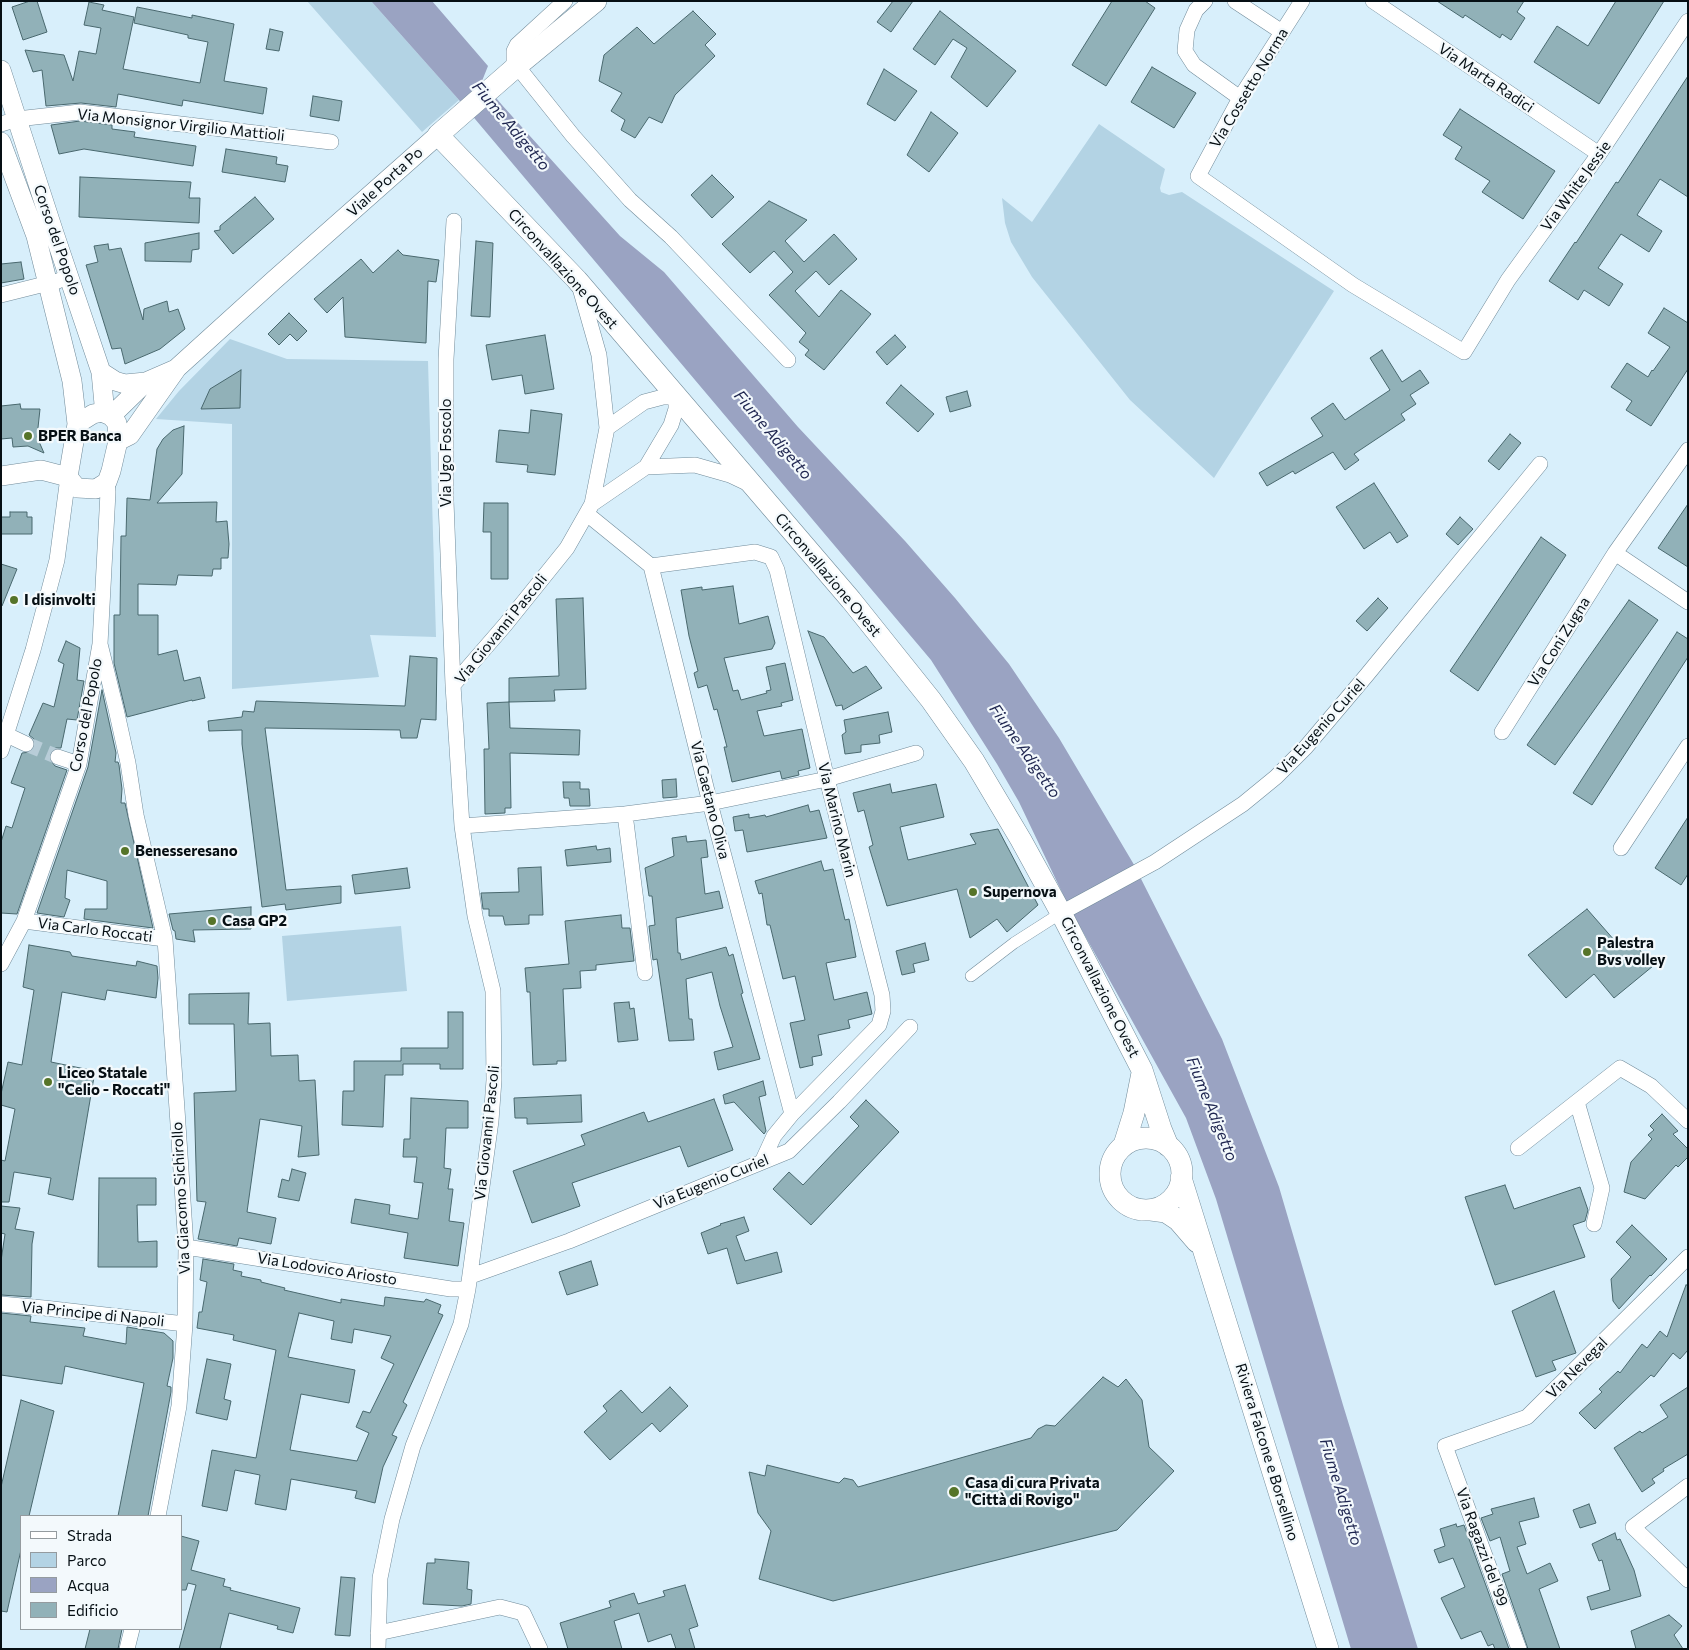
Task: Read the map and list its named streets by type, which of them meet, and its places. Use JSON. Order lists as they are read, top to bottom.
{
  "streets": {
    "main road": ["Viale Porta Po", "Circonvallazione Ovest", "Riviera Falcone e Borsellino"],
    "street": [
      "Via Marta Radici",
      "Via Cossetto Norma",
      "Via Monsignor Virgilio Mattioli",
      "Via White Jessie",
      "Corso del Popolo",
      "Via Ugo Foscolo",
      "Via Giovanni Pascoli",
      "Via Coni Zugna",
      "Via Eugenio Curiel",
      "Via Gaetano Oliva",
      "Via Marino Marin",
      "Via Carlo Roccati",
      "Via Giacomo Sichirollo",
      "Via Lodovico Ariosto",
      "Via Principe di Napoli",
      "Via Nevegal",
      "Via Ragazzi del '99"
    ]
  },
  "crossings": [
    ["Via Marta Radici", "Via White Jessie"],
    ["Via Cossetto Norma", "Via White Jessie"],
    ["Via Monsignor Virgilio Mattioli", "Corso del Popolo"],
    ["Viale Porta Po", "Corso del Popolo"],
    ["Viale Porta Po", "Circonvallazione Ovest"],
    ["Corso del Popolo", "Via Carlo Roccati"],
    ["Corso del Popolo", "Via Giacomo Sichirollo"],
    ["Circonvallazione Ovest", "Via Eugenio Curiel"],
    ["Circonvallazione Ovest", "Riviera Falcone e Borsellino"],
    ["Via Ugo Foscolo", "Via Giovanni Pascoli"],
    ["Via Giovanni Pascoli", "Via Eugenio Curiel"],
    ["Via Giovanni Pascoli", "Via Lodovico Ariosto"],
    ["Via Eugenio Curiel", "Via Marino Marin"],
    ["Via Eugenio Curiel", "Via Lodovico Ariosto"],
    ["Via Gaetano Oliva", "Via Marino Marin"],
    ["Via Carlo Roccati", "Via Giacomo Sichirollo"],
    ["Via Giacomo Sichirollo", "Via Lodovico Ariosto"],
    ["Via Giacomo Sichirollo", "Via Principe di Napoli"],
    ["Via Nevegal", "Via Ragazzi del '99"]
  ],
  "water": ["Fiume Adigetto"],
  "places": [
    "BPER Banca",
    "I disinvolti",
    "Benesseresano",
    "Supernova",
    "Casa GP2",
    "Palestra Bvs volley",
    "Liceo Statale \"Celio - Roccati\"",
    "Casa di cura Privata \"Città di Rovigo\""
  ],
  "legend": [
    "Strada",
    "Parco",
    "Acqua",
    "Edificio"
  ]
}
